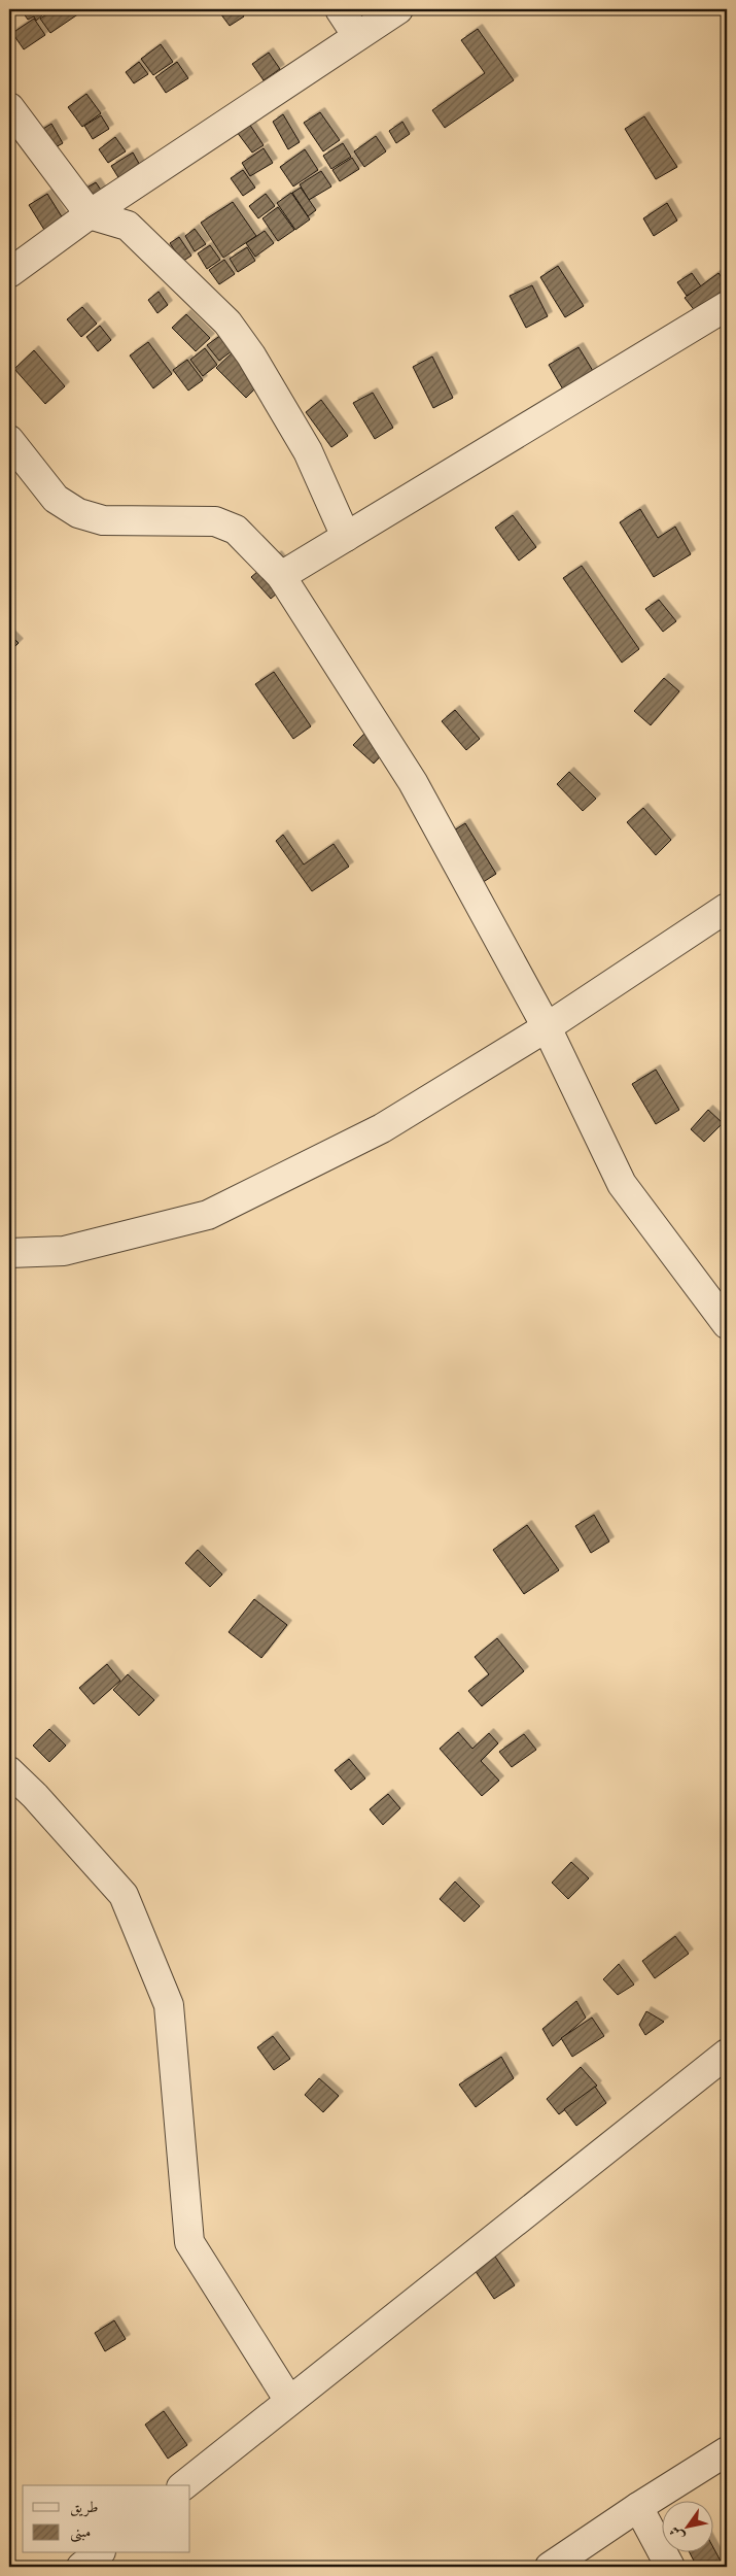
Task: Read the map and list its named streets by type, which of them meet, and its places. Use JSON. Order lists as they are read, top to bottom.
{
  "legend": ["طريق", "مبنى"],
  "north": "bottom left"
}
